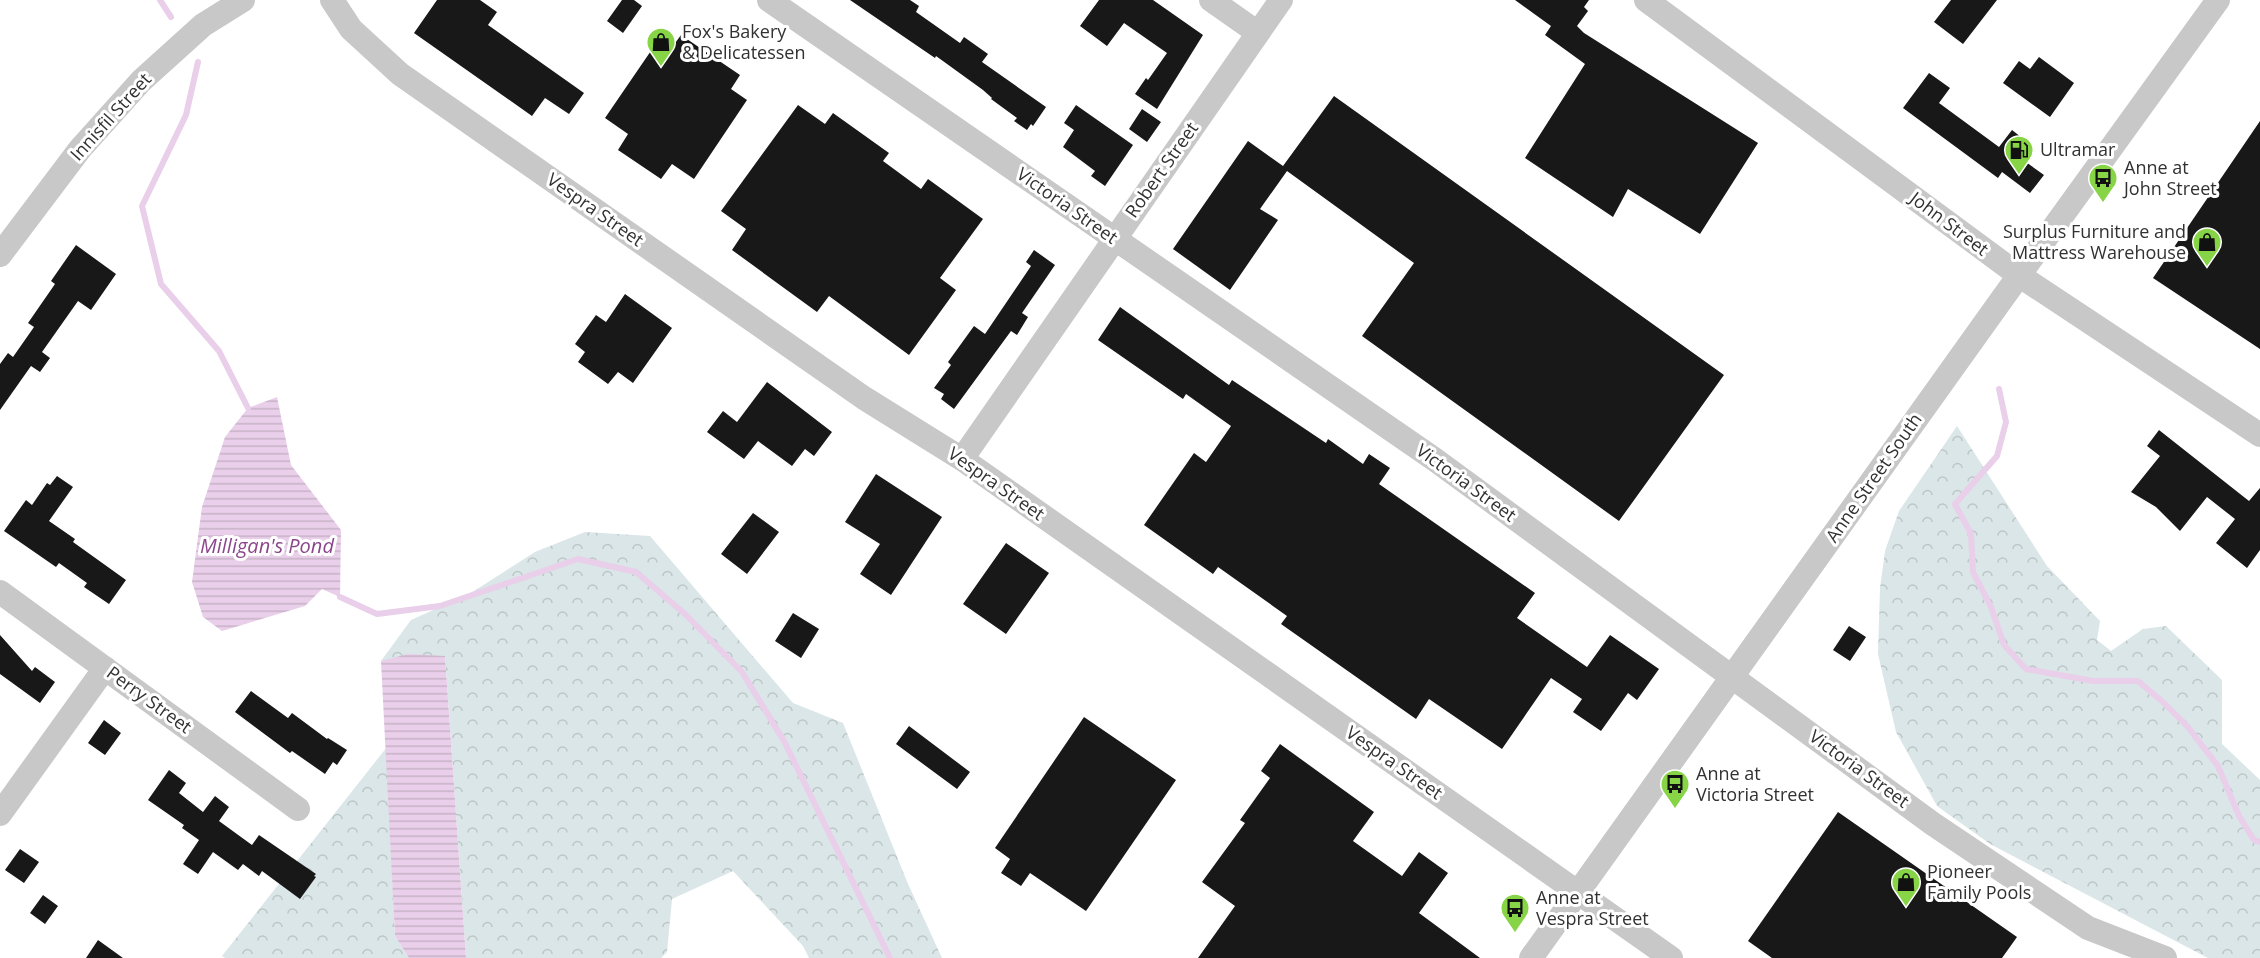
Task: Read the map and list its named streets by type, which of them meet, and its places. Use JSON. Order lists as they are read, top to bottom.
{
  "streets": {
    "street": [
      "Innisfil Street",
      "Robert Street",
      "Victoria Street",
      "Vespra Street",
      "John Street",
      "Anne Street South",
      "Perry Street"
    ]
  },
  "crossings": [
    ["Robert Street", "Victoria Street"],
    ["Robert Street", "Vespra Street"],
    ["Victoria Street", "Anne Street South"],
    ["Vespra Street", "Anne Street South"],
    ["John Street", "Anne Street South"]
  ],
  "water": ["Milligan's Pond"],
  "places": {
    "shop": ["Fox's Bakery & Delicatessen", "Surplus Furniture and Mattress Warehouse", "Pioneer Family Pools"],
    "fuel station": ["Ultramar"],
    "bus stop": ["Anne at John Street", "Anne at Victoria Street", "Anne at Vespra Street"]
  }
}
